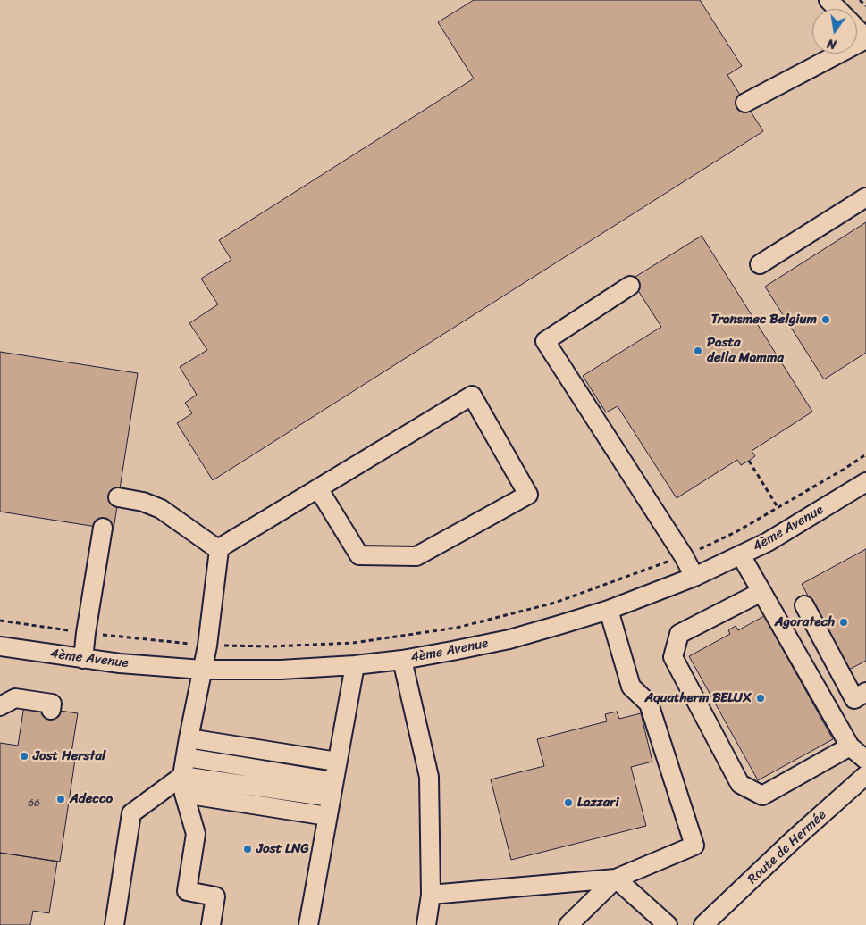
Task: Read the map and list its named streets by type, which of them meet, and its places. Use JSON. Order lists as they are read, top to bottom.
{
  "streets": {
    "street": ["4ème Avenue", "Route de Hermée"]
  },
  "places": [
    "Transmec Belgium",
    "Pasta della Mamma",
    "Agoratech",
    "Aquatherm BELUX",
    "Jost Herstal",
    "Adecco",
    "Lazzari",
    "Jost LNG"
  ],
  "house_numbers": ["66"],
  "north": "bottom"
}
